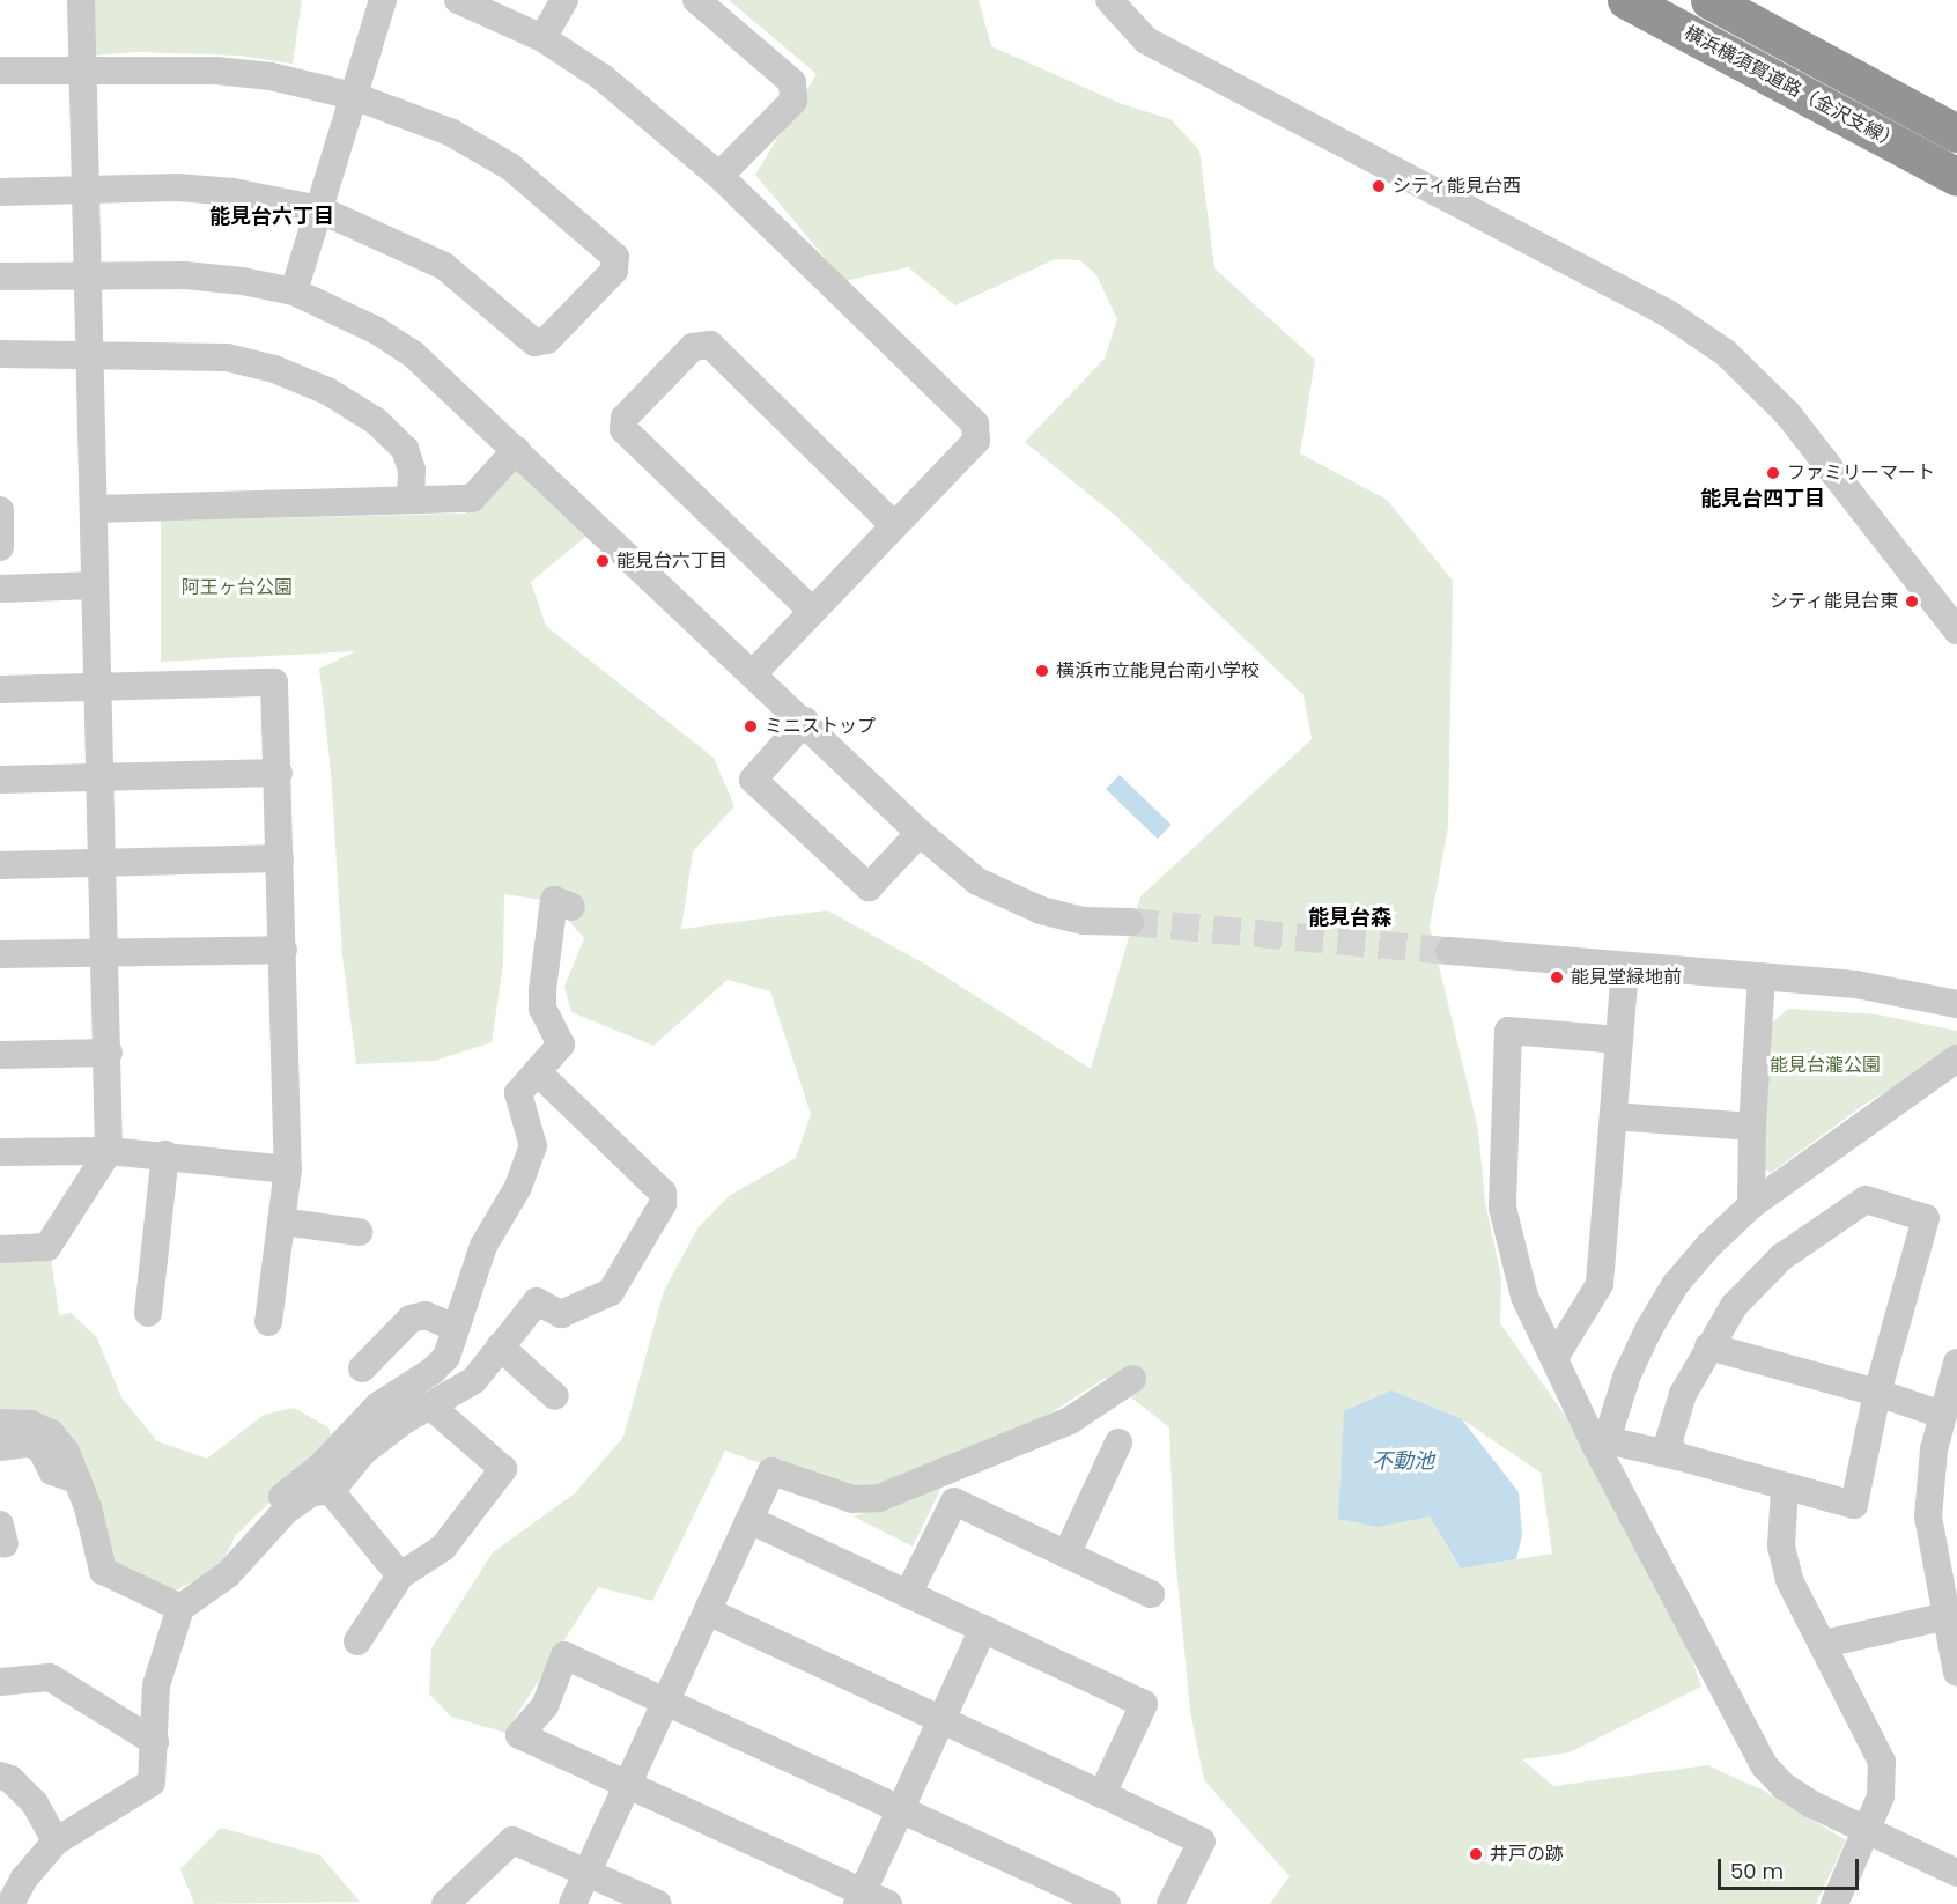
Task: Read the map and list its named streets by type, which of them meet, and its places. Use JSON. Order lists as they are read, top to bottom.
{
  "streets": {
    "highway": ["横浜横須賀道路（金沢支線）"]
  },
  "districts": ["能見台六丁目", "能見台四丁目", "能見台森"],
  "water": ["不動池"],
  "parks": ["阿王ヶ台公園", "能見台瀧公園"],
  "places": [
    "シティ能見台西",
    "ファミリーマート",
    "能見台六丁目",
    "シティ能見台東",
    "横浜市立能見台南小学校",
    "ミニストップ",
    "能見堂緑地前",
    "井戸の跡"
  ],
  "scale_bar": "50 m"
}
